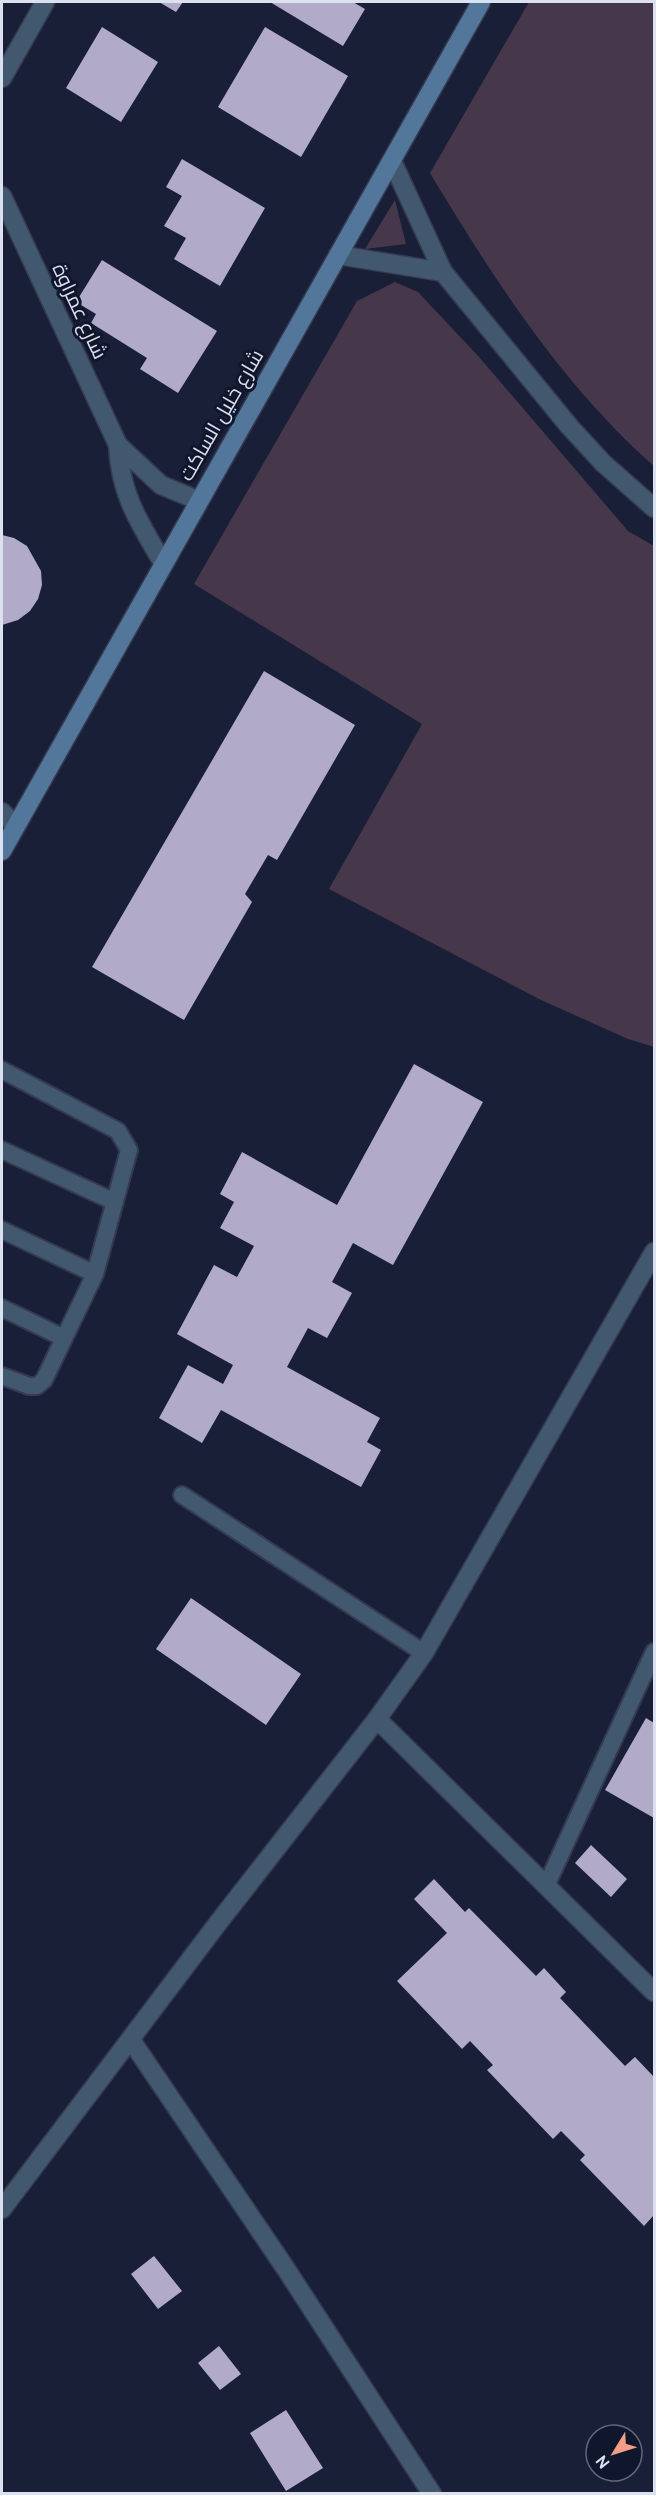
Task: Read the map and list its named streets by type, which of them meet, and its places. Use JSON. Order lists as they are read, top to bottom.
{
  "streets": {
    "street": ["شارع عمراوة", "شارع خليل الساكت"]
  },
  "crossings": [
    ["شارع عمراوة", "شارع خليل الساكت"]
  ],
  "north": "bottom left"
}
